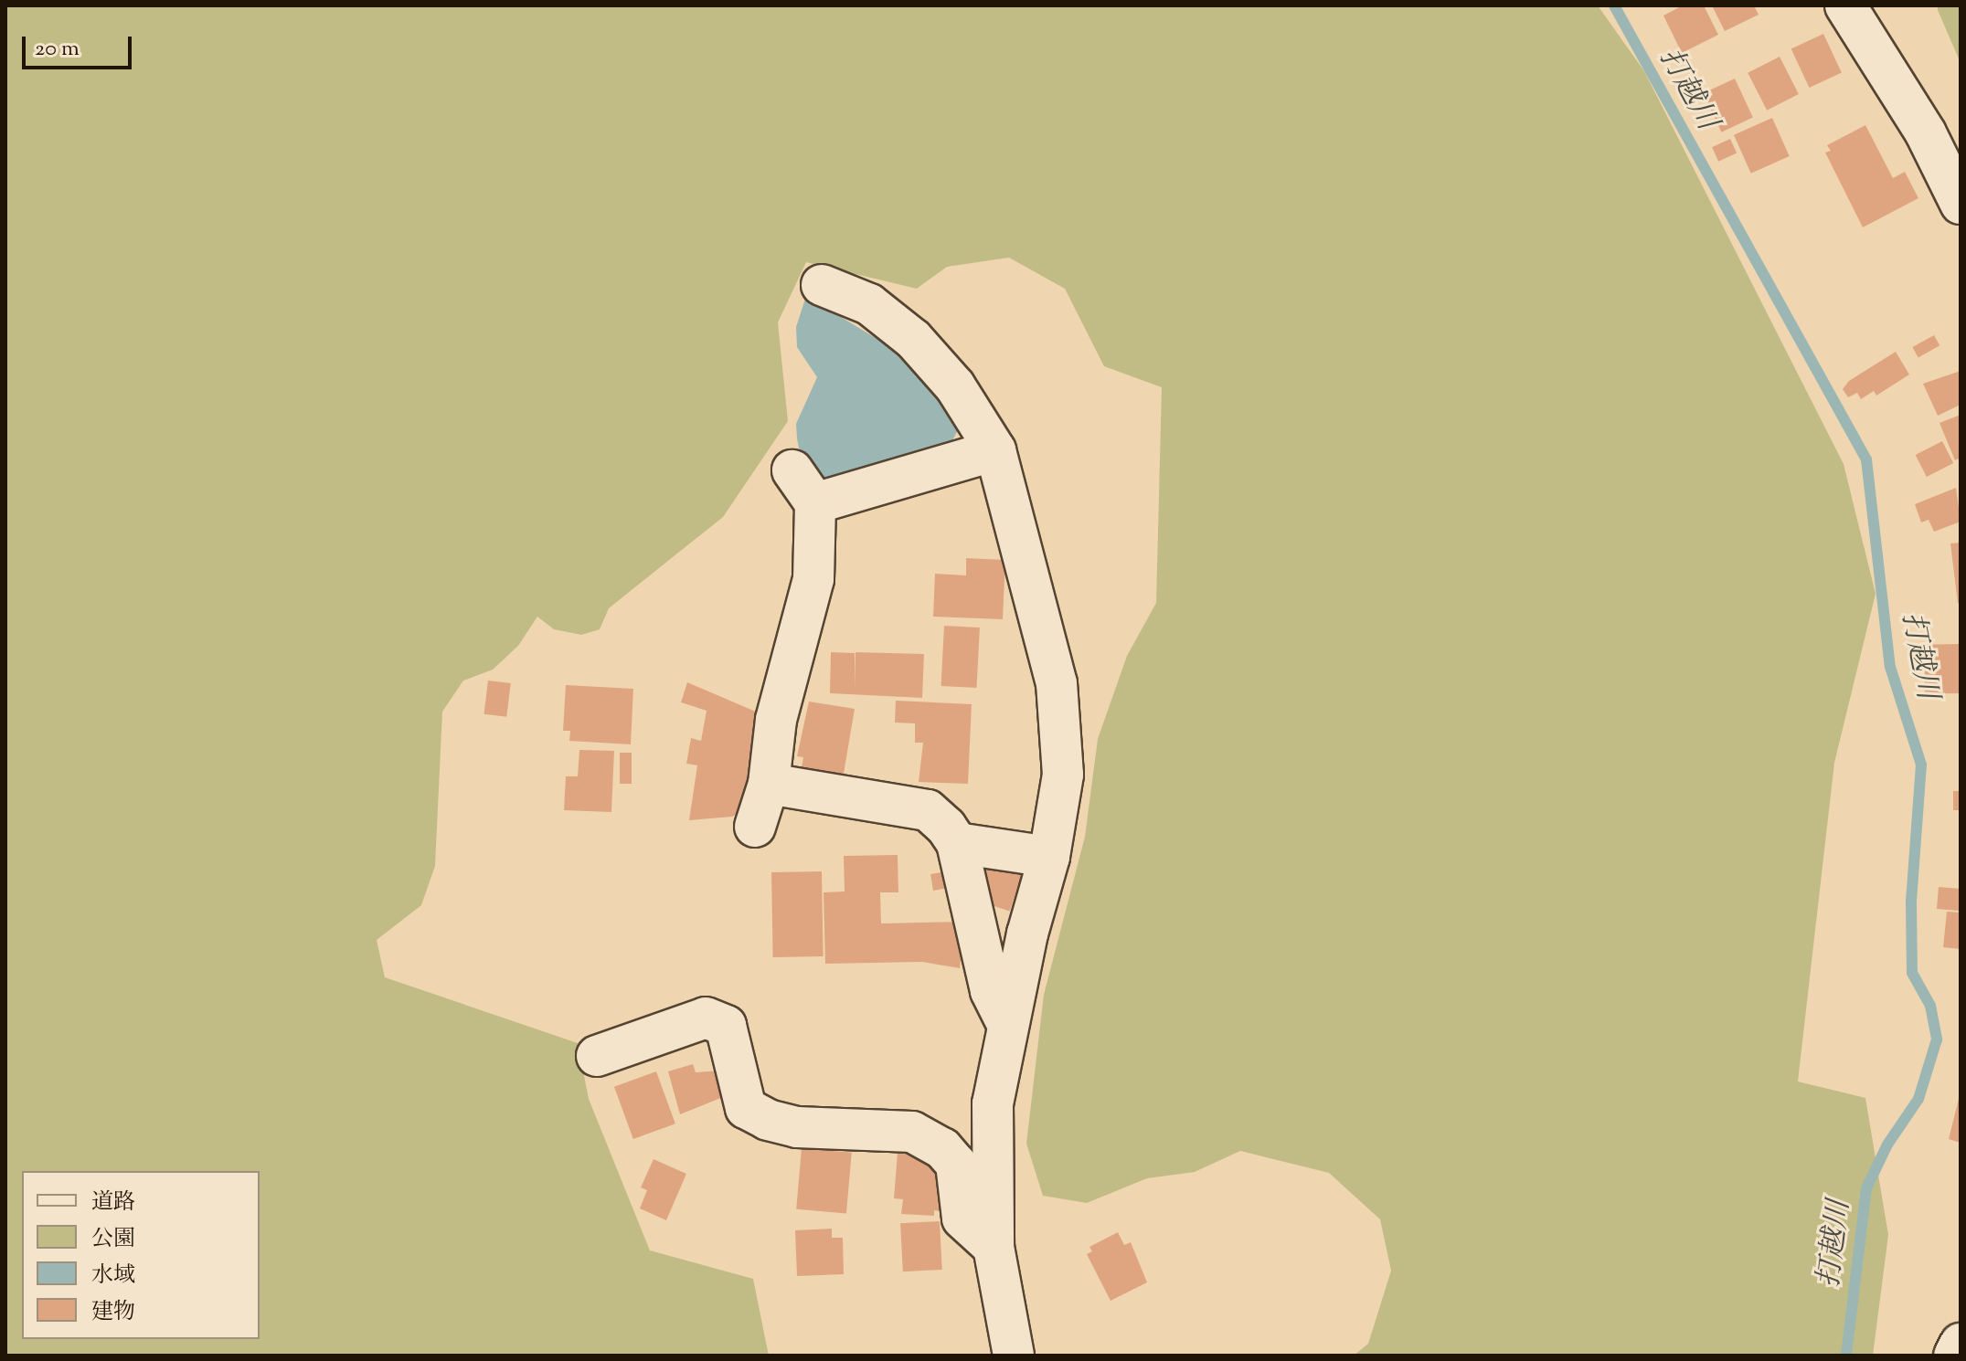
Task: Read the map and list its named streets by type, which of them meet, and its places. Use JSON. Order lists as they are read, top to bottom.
{
  "water": ["打越川"],
  "legend": [
    "道路",
    "公園",
    "水域",
    "建物"
  ],
  "scale_bar": "20 m"
}
